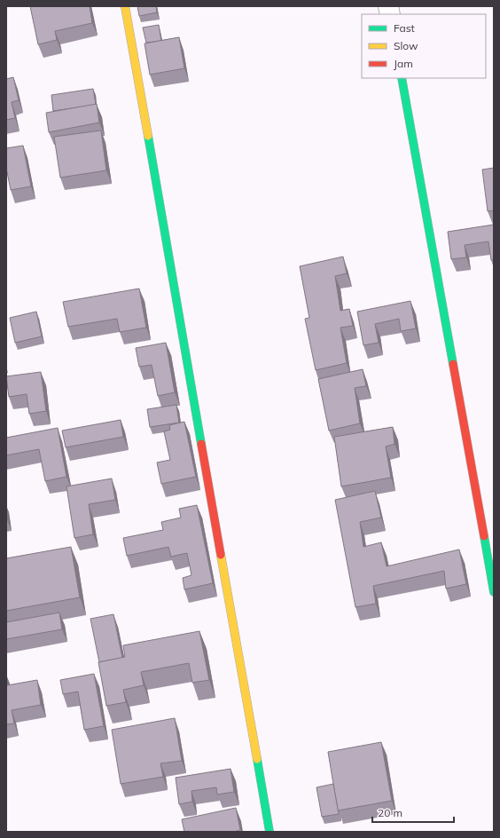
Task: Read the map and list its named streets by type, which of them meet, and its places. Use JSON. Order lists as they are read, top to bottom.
{
  "legend": ["Fast", "Slow", "Jam"],
  "scale_bar": "20 m"
}
